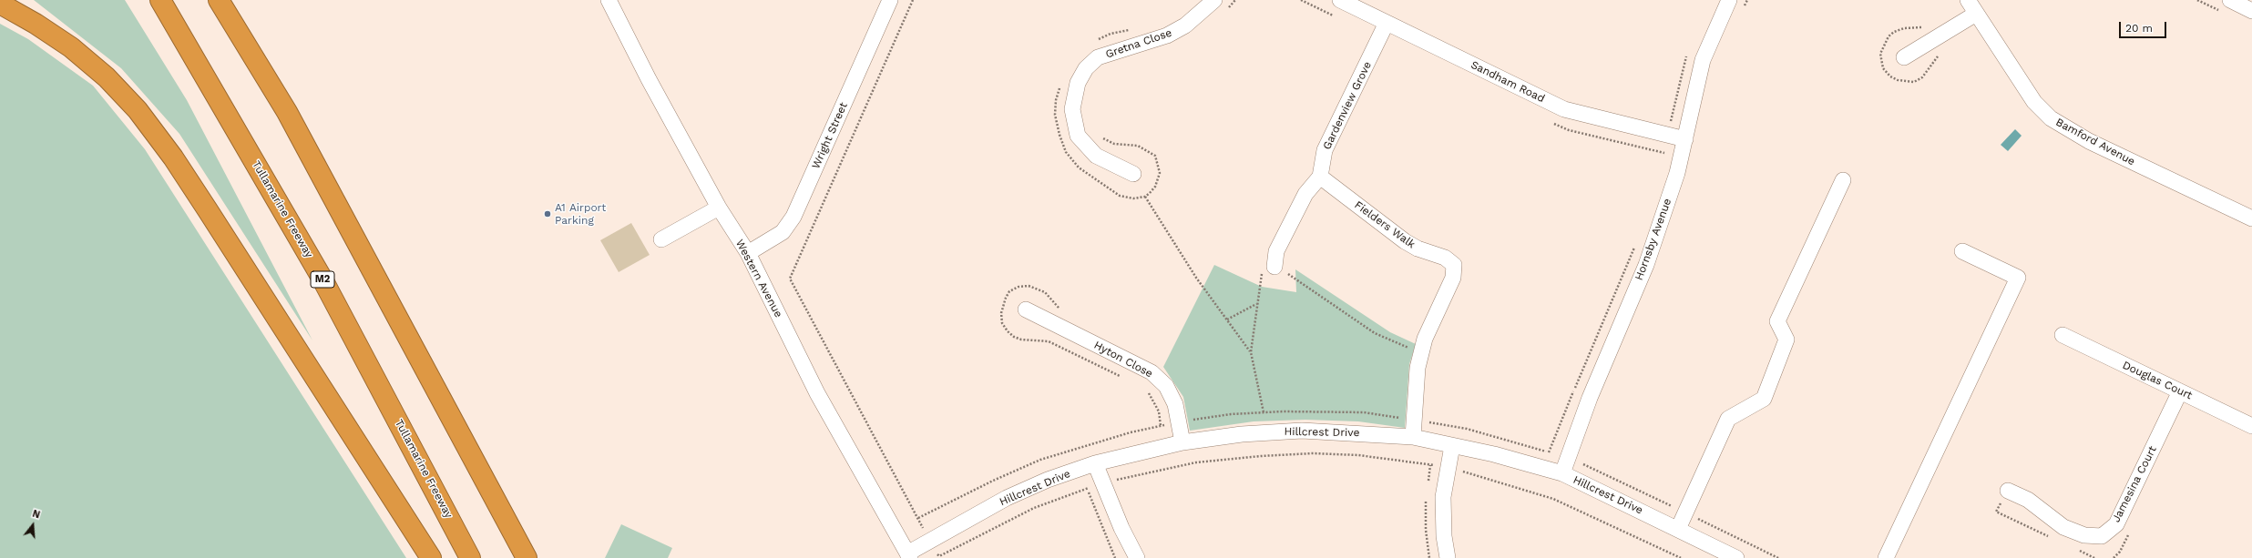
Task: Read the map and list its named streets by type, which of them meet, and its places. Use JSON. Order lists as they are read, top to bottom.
{
  "streets": {
    "highway": ["Tullamarine Freeway", "M2"],
    "street": [
      "Gretna Close",
      "Sandham Road",
      "Gardenview Grove",
      "Wright Street",
      "Bamford Avenue",
      "Fielders Walk",
      "Hornsby Avenue",
      "Western Avenue",
      "Hyton Close",
      "Douglas Court",
      "Hillcrest Drive",
      "Jamesina Court"
    ]
  },
  "crossings": [
    ["Sandham Road", "Gardenview Grove"],
    ["Sandham Road", "Hornsby Avenue"],
    ["Gardenview Grove", "Fielders Walk"],
    ["Wright Street", "Western Avenue"],
    ["Hornsby Avenue", "Hillcrest Drive"],
    ["Western Avenue", "Hillcrest Drive"],
    ["Hyton Close", "Hillcrest Drive"],
    ["Douglas Court", "Jamesina Court"]
  ],
  "places": ["A1 Airport Parking"],
  "scale_bar": "20 m",
  "north": "top"
}
